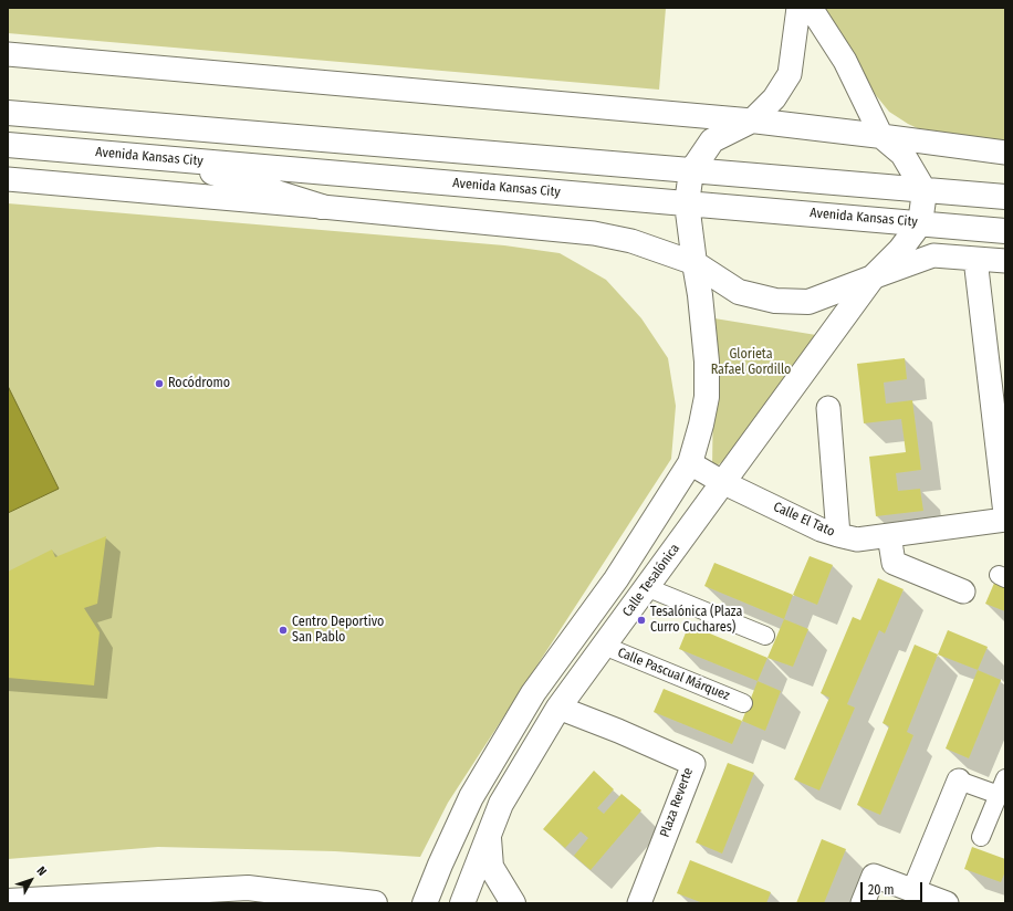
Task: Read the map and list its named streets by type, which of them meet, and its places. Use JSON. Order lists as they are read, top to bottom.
{
  "streets": {
    "main road": ["Avenida Kansas City", "Calle Tesalónica"],
    "street": ["Calle El Tato", "Calle Pascual Márquez", "Plaza Reverte"]
  },
  "crossings": [
    ["Calle El Tato", "Calle Tesalónica"],
    ["Calle Tesalónica", "Calle Pascual Márquez"],
    ["Calle Tesalónica", "Plaza Reverte"]
  ],
  "parks": ["Glorieta Rafael Gordillo"],
  "places": ["Rocódromo", "Tesalónica (Plaza Curro Cuchares)", "Centro Deportivo San Pablo"],
  "scale_bar": "20 m",
  "north": "top right"
}
